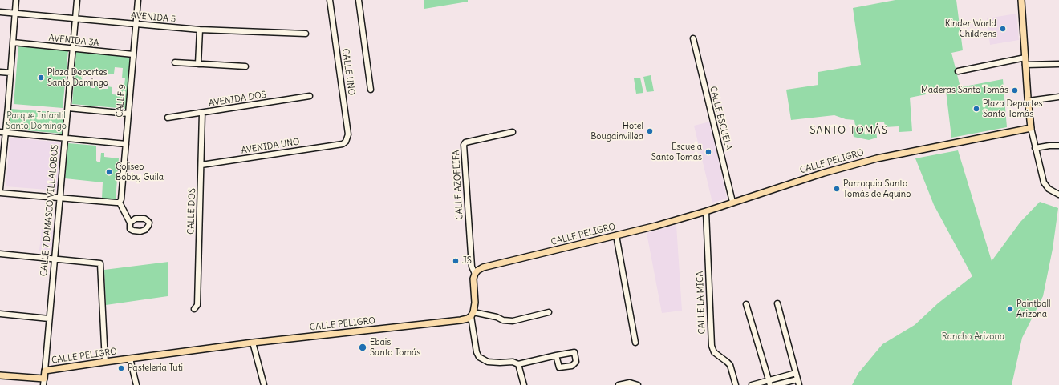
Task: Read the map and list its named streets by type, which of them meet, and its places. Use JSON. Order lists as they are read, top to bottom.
{
  "streets": {
    "main road": ["CALLE PELIGRO", "CALLE 7 DAMASCO VILLALOBOS"],
    "street": [
      "AVENIDA 5",
      "AVENIDA 3A",
      "CALLE UNO",
      "AVENIDA DOS",
      "CALLE 9",
      "CALLE ESCUELA",
      "AVENIDA UNO",
      "CALLE AZOFEIFA",
      "CALLE DOS",
      "CALLE LA MICA"
    ]
  },
  "crossings": [
    ["AVENIDA 5", "CALLE 9"],
    ["AVENIDA 5", "CALLE 7 DAMASCO VILLALOBOS"],
    ["AVENIDA 3A", "CALLE 9"],
    ["AVENIDA 3A", "CALLE 7 DAMASCO VILLALOBOS"],
    ["CALLE UNO", "AVENIDA UNO"],
    ["AVENIDA DOS", "CALLE DOS"],
    ["CALLE ESCUELA", "CALLE PELIGRO"],
    ["AVENIDA UNO", "CALLE DOS"],
    ["CALLE PELIGRO", "CALLE AZOFEIFA"],
    ["CALLE PELIGRO", "CALLE 7 DAMASCO VILLALOBOS"],
    ["CALLE PELIGRO", "CALLE LA MICA"]
  ],
  "districts": ["SANTO TOMÁS"],
  "parks": ["Parque Infantil Santo Domingo", "Rancho Arizona"],
  "places": [
    "Kinder World Childrens",
    "Plaza Deportes Santo Domingo",
    "Maderas Santo Tomás",
    "Plaza Deportes Santo Tomás",
    "Hotel Bougainvillea",
    "Escuela Santo Tomás",
    "Coliseo Bobby Guila",
    "Parroquia Santo Tomás de Aquino",
    "JS",
    "Paintball Arizona",
    "Ebais Santo Tomás",
    "Pastelería Tuti"
  ]
}
